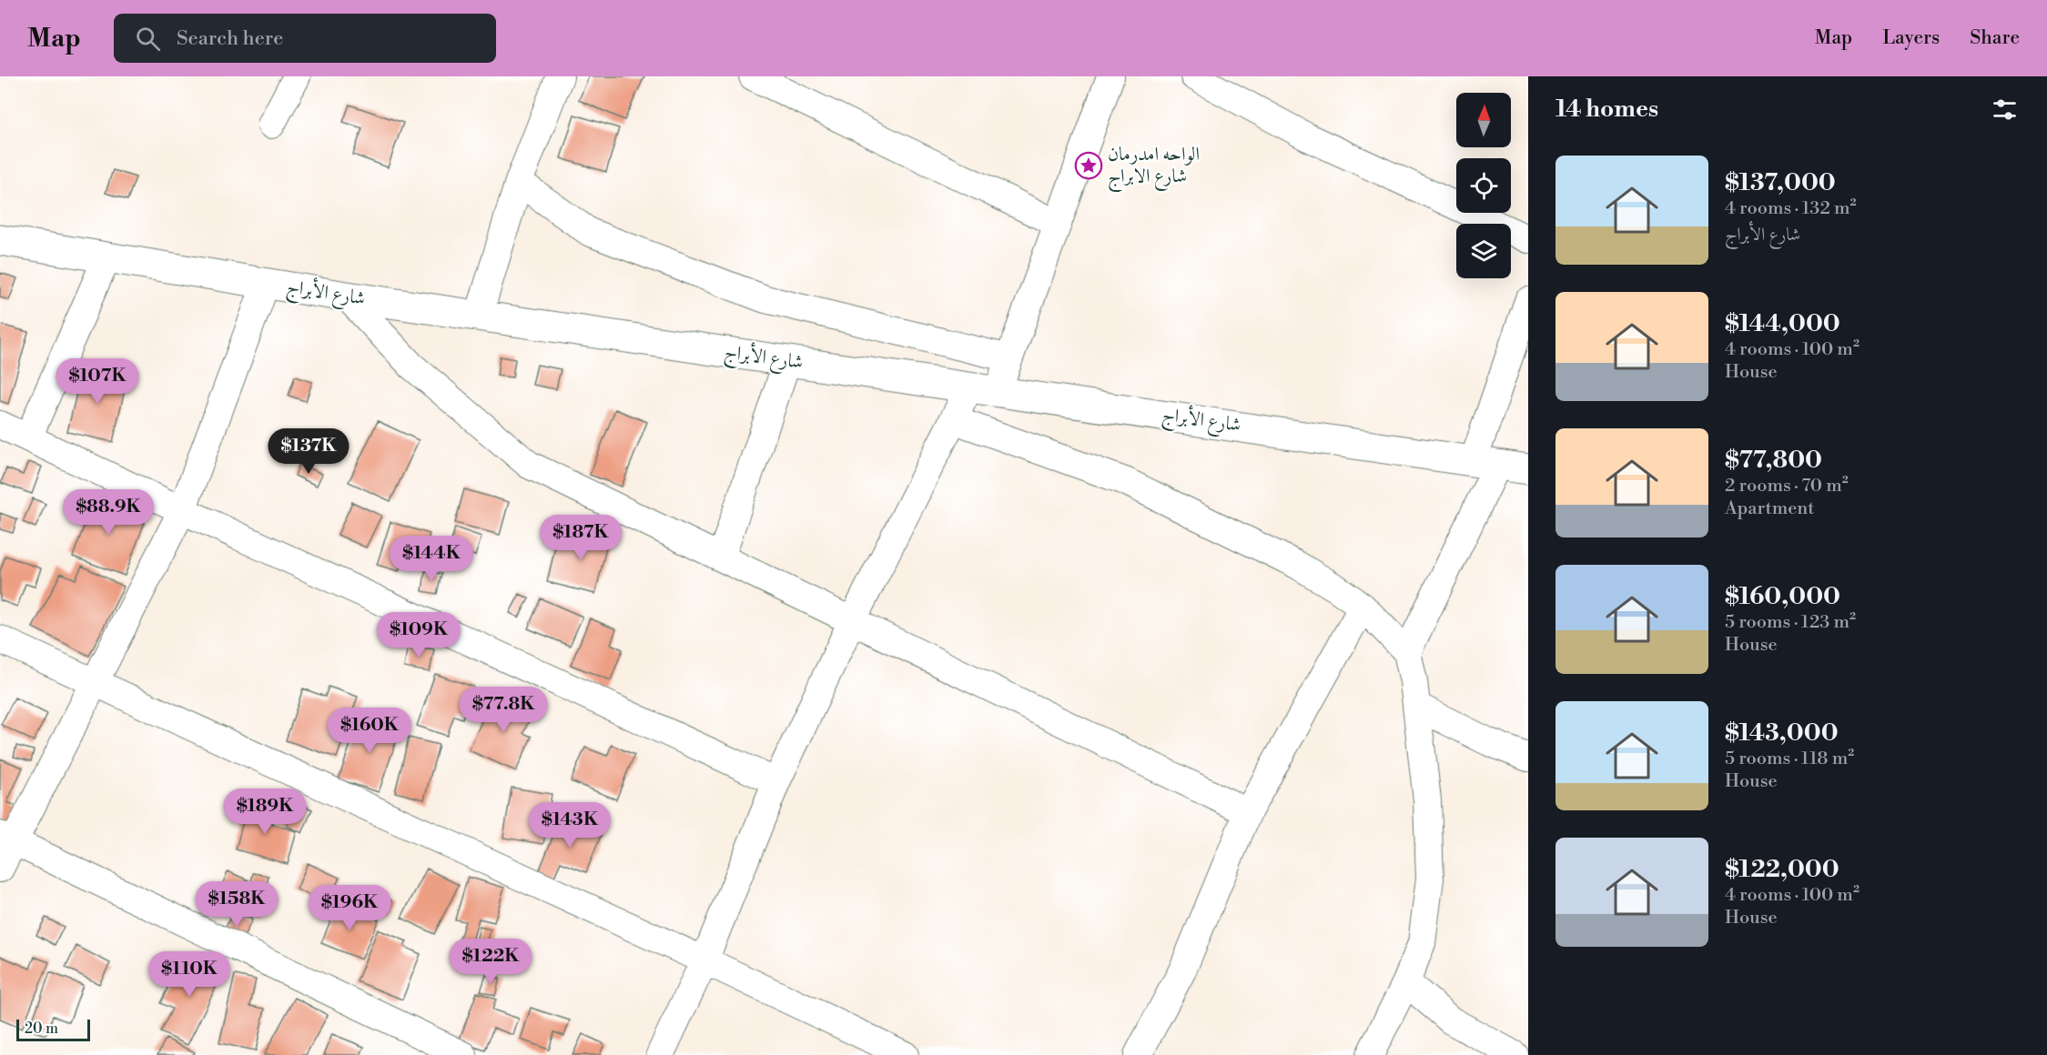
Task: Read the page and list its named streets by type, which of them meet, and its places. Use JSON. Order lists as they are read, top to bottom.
{
  "streets": {
    "street": ["شارع الأبراج"]
  },
  "places": {
    "place": ["الواحه امدرمان شارع الابراج"]
  },
  "scale_bar": "20 m",
  "north": "top",
  "page": {
    "header": "Map",
    "search": "Search here",
    "nav": ["Map", "Layers", "Share"],
    "heading": "14 homes",
    "list": [
      {
        "name": "$137,000",
        "note": "4 rooms · 132 m² · شارع الأبراج"
      },
      {
        "name": "$144,000",
        "note": "4 rooms · 100 m² · House"
      },
      {
        "name": "$77,800",
        "note": "2 rooms · 70 m² · Apartment"
      },
      {
        "name": "$160,000",
        "note": "5 rooms · 123 m² · House"
      },
      {
        "name": "$143,000",
        "note": "5 rooms · 118 m² · House"
      },
      {
        "name": "$122,000",
        "note": "4 rooms · 100 m² · House"
      }
    ],
    "price": [
      "$107K",
      "$137K",
      "$88.9K",
      "$187K",
      "$144K",
      "$109K",
      "$77.8K",
      "$160K",
      "$189K",
      "$143K",
      "$158K",
      "$196K",
      "$122K",
      "$110K"
    ],
    "scale": "20 m"
  }
}
